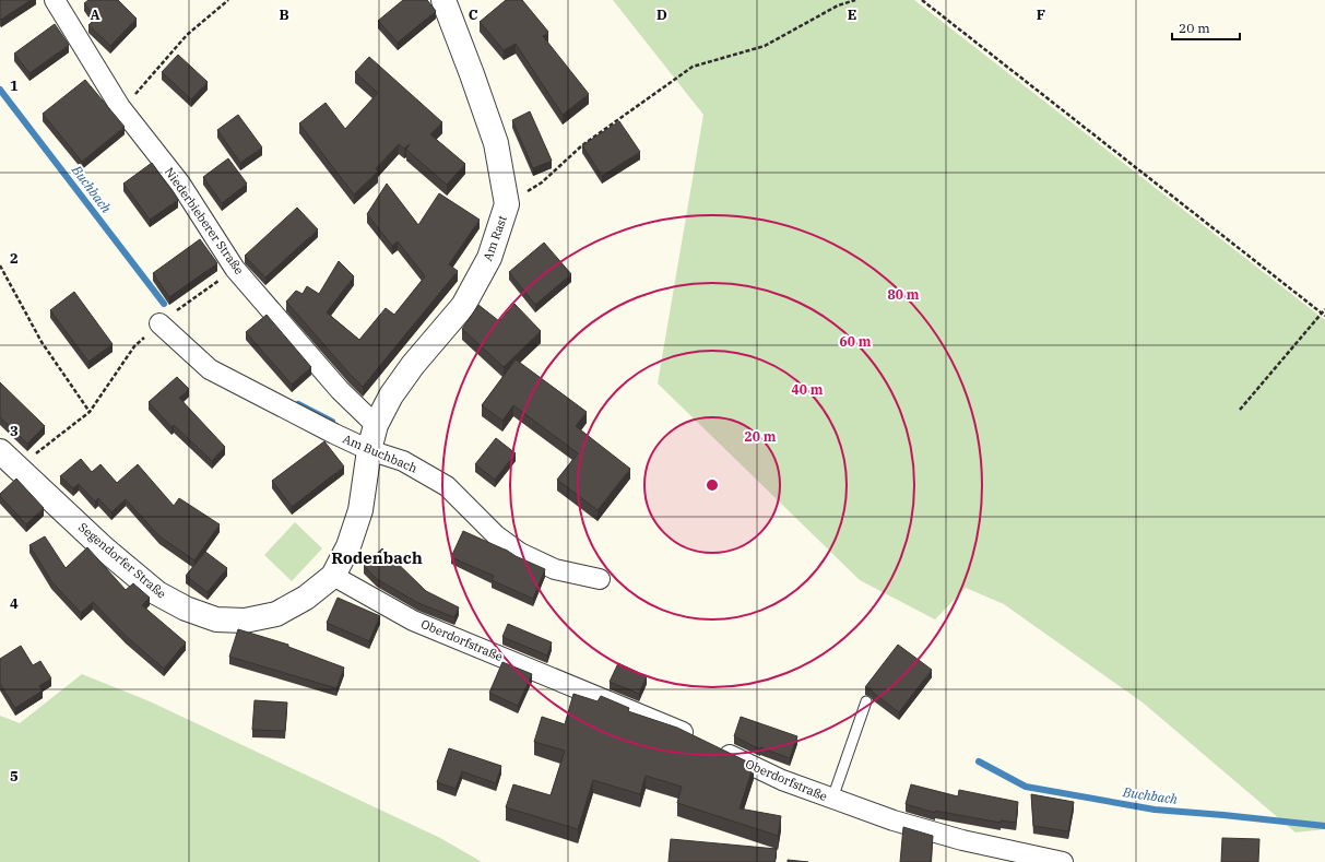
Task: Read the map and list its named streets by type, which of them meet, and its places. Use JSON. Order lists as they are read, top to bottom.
{
  "streets": {
    "street": [
      "Niederbieberer Straße",
      "Am Rast",
      "Am Buchbach",
      "Segendorfer Straße",
      "Oberdorfstraße"
    ]
  },
  "crossings": [
    ["Niederbieberer Straße", "Am Rast"],
    ["Niederbieberer Straße", "Segendorfer Straße"],
    ["Am Rast", "Segendorfer Straße"],
    ["Am Buchbach", "Segendorfer Straße"],
    ["Segendorfer Straße", "Oberdorfstraße"]
  ],
  "districts": ["Rodenbach"],
  "water": ["Buchbach"],
  "scale_bar": "20 m",
  "grid": {
    "columns": [
      "A",
      "B",
      "C",
      "D",
      "E",
      "F"
    ],
    "rows": [
      "1",
      "2",
      "3",
      "4",
      "5"
    ]
  },
  "rings": [
    "80 m",
    "60 m",
    "40 m",
    "20 m"
  ]
}
